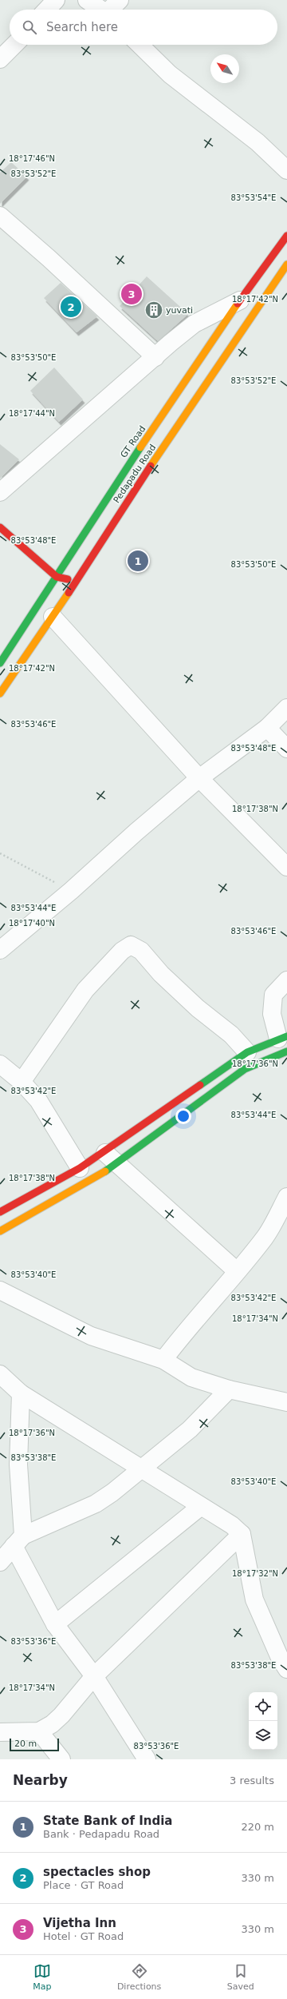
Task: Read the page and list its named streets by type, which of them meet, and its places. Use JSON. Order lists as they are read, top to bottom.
{
  "streets": {
    "main road": ["GT Road", "Pedapadu Road"]
  },
  "places": {
    "building": ["yuvati"]
  },
  "scale_bar": "20 m",
  "north": "top left",
  "page": {
    "search": "Search here",
    "pins": ["3", "2", "1"],
    "scale": "20 m",
    "heading": ["Nearby", "3 results"],
    "list": [
      {
        "mark": "1",
        "name": "State Bank of India",
        "note": "Bank · Pedapadu Road",
        "value": "220 m"
      },
      {
        "mark": "2",
        "name": "spectacles shop",
        "note": "Place · GT Road",
        "value": "330 m"
      },
      {
        "mark": "3",
        "name": "Vijetha Inn",
        "note": "Hotel · GT Road",
        "value": "330 m"
      }
    ],
    "nav": ["Map", "Directions", "Saved"]
  },
  "coordinates": [
    "18°17'46\"N",
    "83°53'52\"E",
    "83°53'54\"E",
    "18°17'42\"N",
    "83°53'50\"E",
    "18°17'44\"N",
    "83°53'48\"E",
    "83°53'46\"E",
    "18°17'38\"N",
    "83°53'44\"E",
    "18°17'40\"N",
    "18°17'36\"N",
    "83°53'42\"E",
    "83°53'40\"E",
    "18°17'34\"N",
    "83°53'38\"E",
    "18°17'32\"N",
    "83°53'36\"E"
  ]
}
